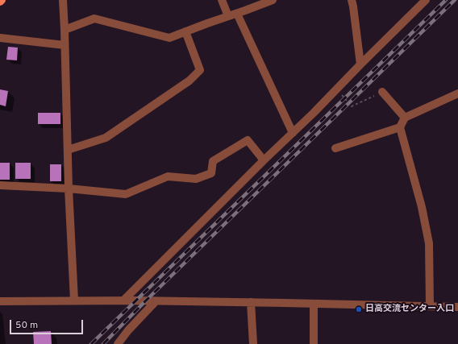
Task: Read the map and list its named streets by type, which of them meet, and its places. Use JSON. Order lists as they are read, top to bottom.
{
  "places": ["日高交流センター入口"],
  "scale_bar": "50 m"
}
